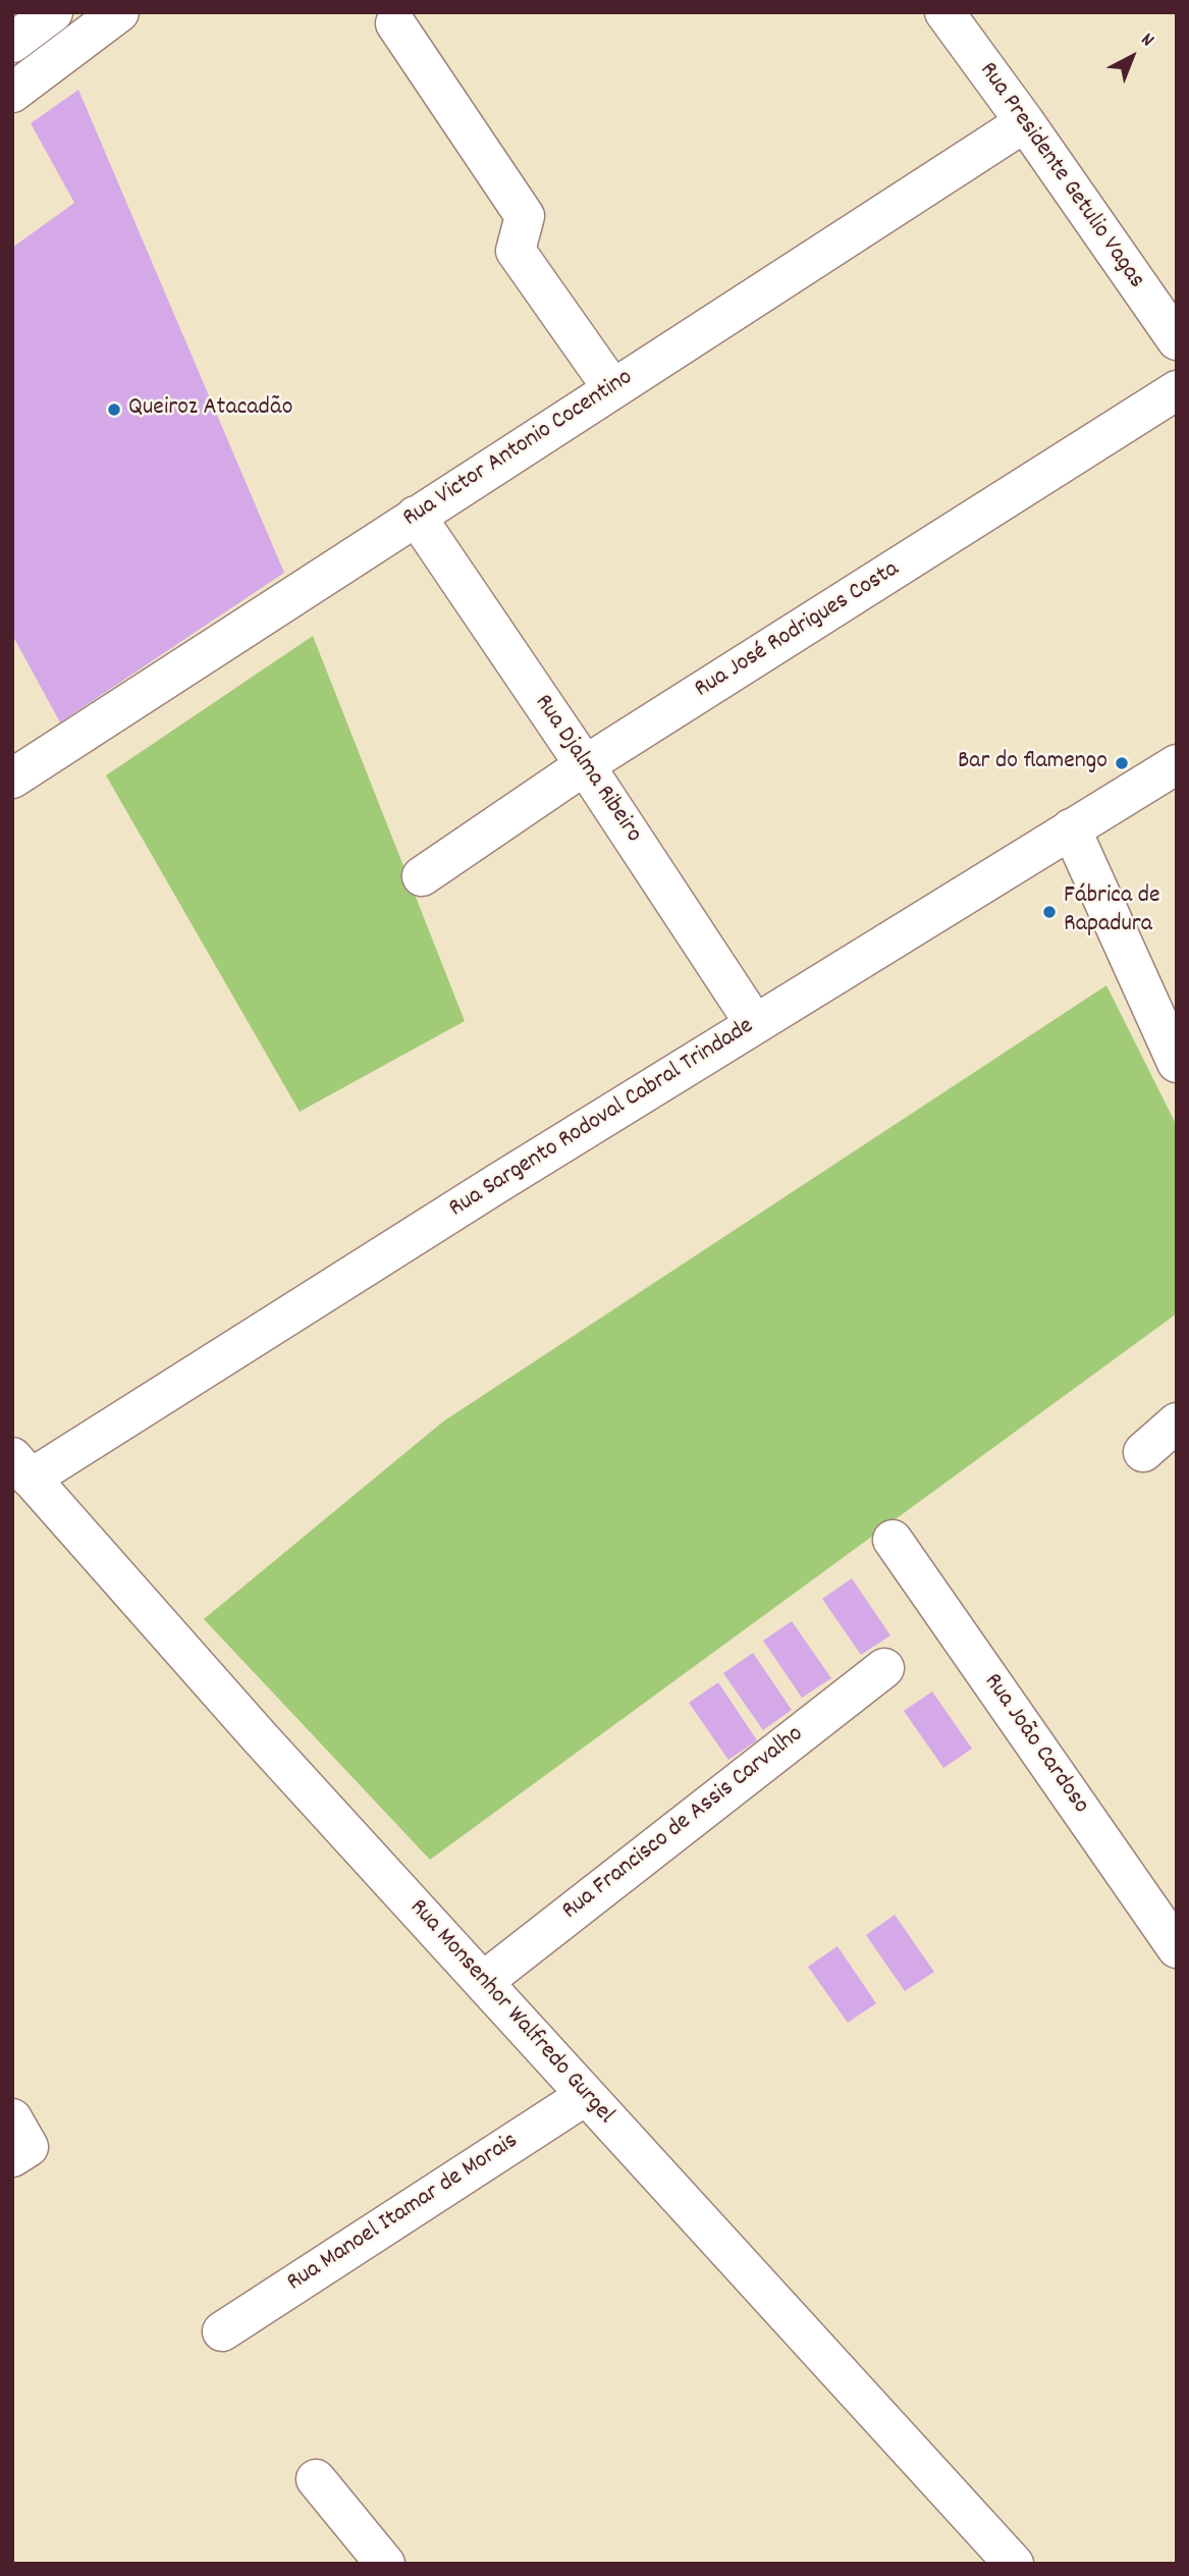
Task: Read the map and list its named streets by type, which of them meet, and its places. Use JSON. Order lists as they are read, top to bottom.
{
  "streets": {
    "street": [
      "Rua Presidente Getulio Vagas",
      "Rua Victor Antonio Cocentino",
      "Rua José Rodrigues Costa",
      "Rua Djalma Ribeiro",
      "Rua Sargento Rodoval Cabral Trindade",
      "Rua João Cardoso",
      "Rua Francisco de Assis Carvalho",
      "Rua Monsenhor Walfredo Gurgel",
      "Rua Manoel Itamar de Morais"
    ]
  },
  "crossings": [
    ["Rua Presidente Getulio Vagas", "Rua Victor Antonio Cocentino"],
    ["Rua Victor Antonio Cocentino", "Rua Djalma Ribeiro"],
    ["Rua José Rodrigues Costa", "Rua Djalma Ribeiro"],
    ["Rua Djalma Ribeiro", "Rua Sargento Rodoval Cabral Trindade"],
    ["Rua Sargento Rodoval Cabral Trindade", "Rua Monsenhor Walfredo Gurgel"],
    ["Rua Francisco de Assis Carvalho", "Rua Monsenhor Walfredo Gurgel"],
    ["Rua Monsenhor Walfredo Gurgel", "Rua Manoel Itamar de Morais"]
  ],
  "places": ["Queiroz Atacadão", "Bar do flamengo", "Fábrica de Rapadura"],
  "north": "top right"
}
